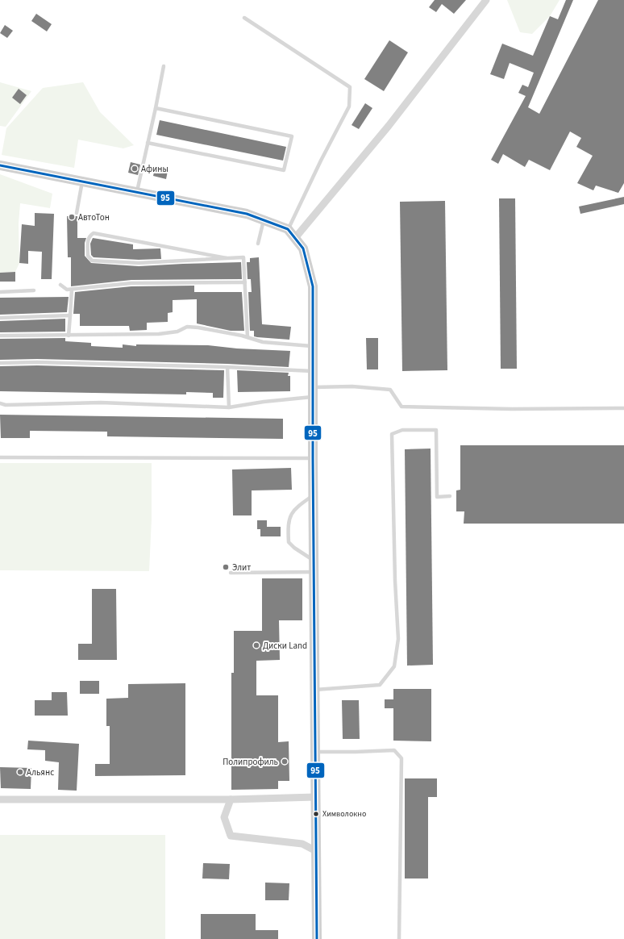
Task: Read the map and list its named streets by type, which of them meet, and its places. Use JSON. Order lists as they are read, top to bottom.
{
  "places": [
    "Афины",
    "АвтоТон",
    "Элит",
    "Диски Land",
    "Полипрофиль",
    "Альянс",
    "Химволокно"
  ],
  "lines": ["transit line 95"]
}
